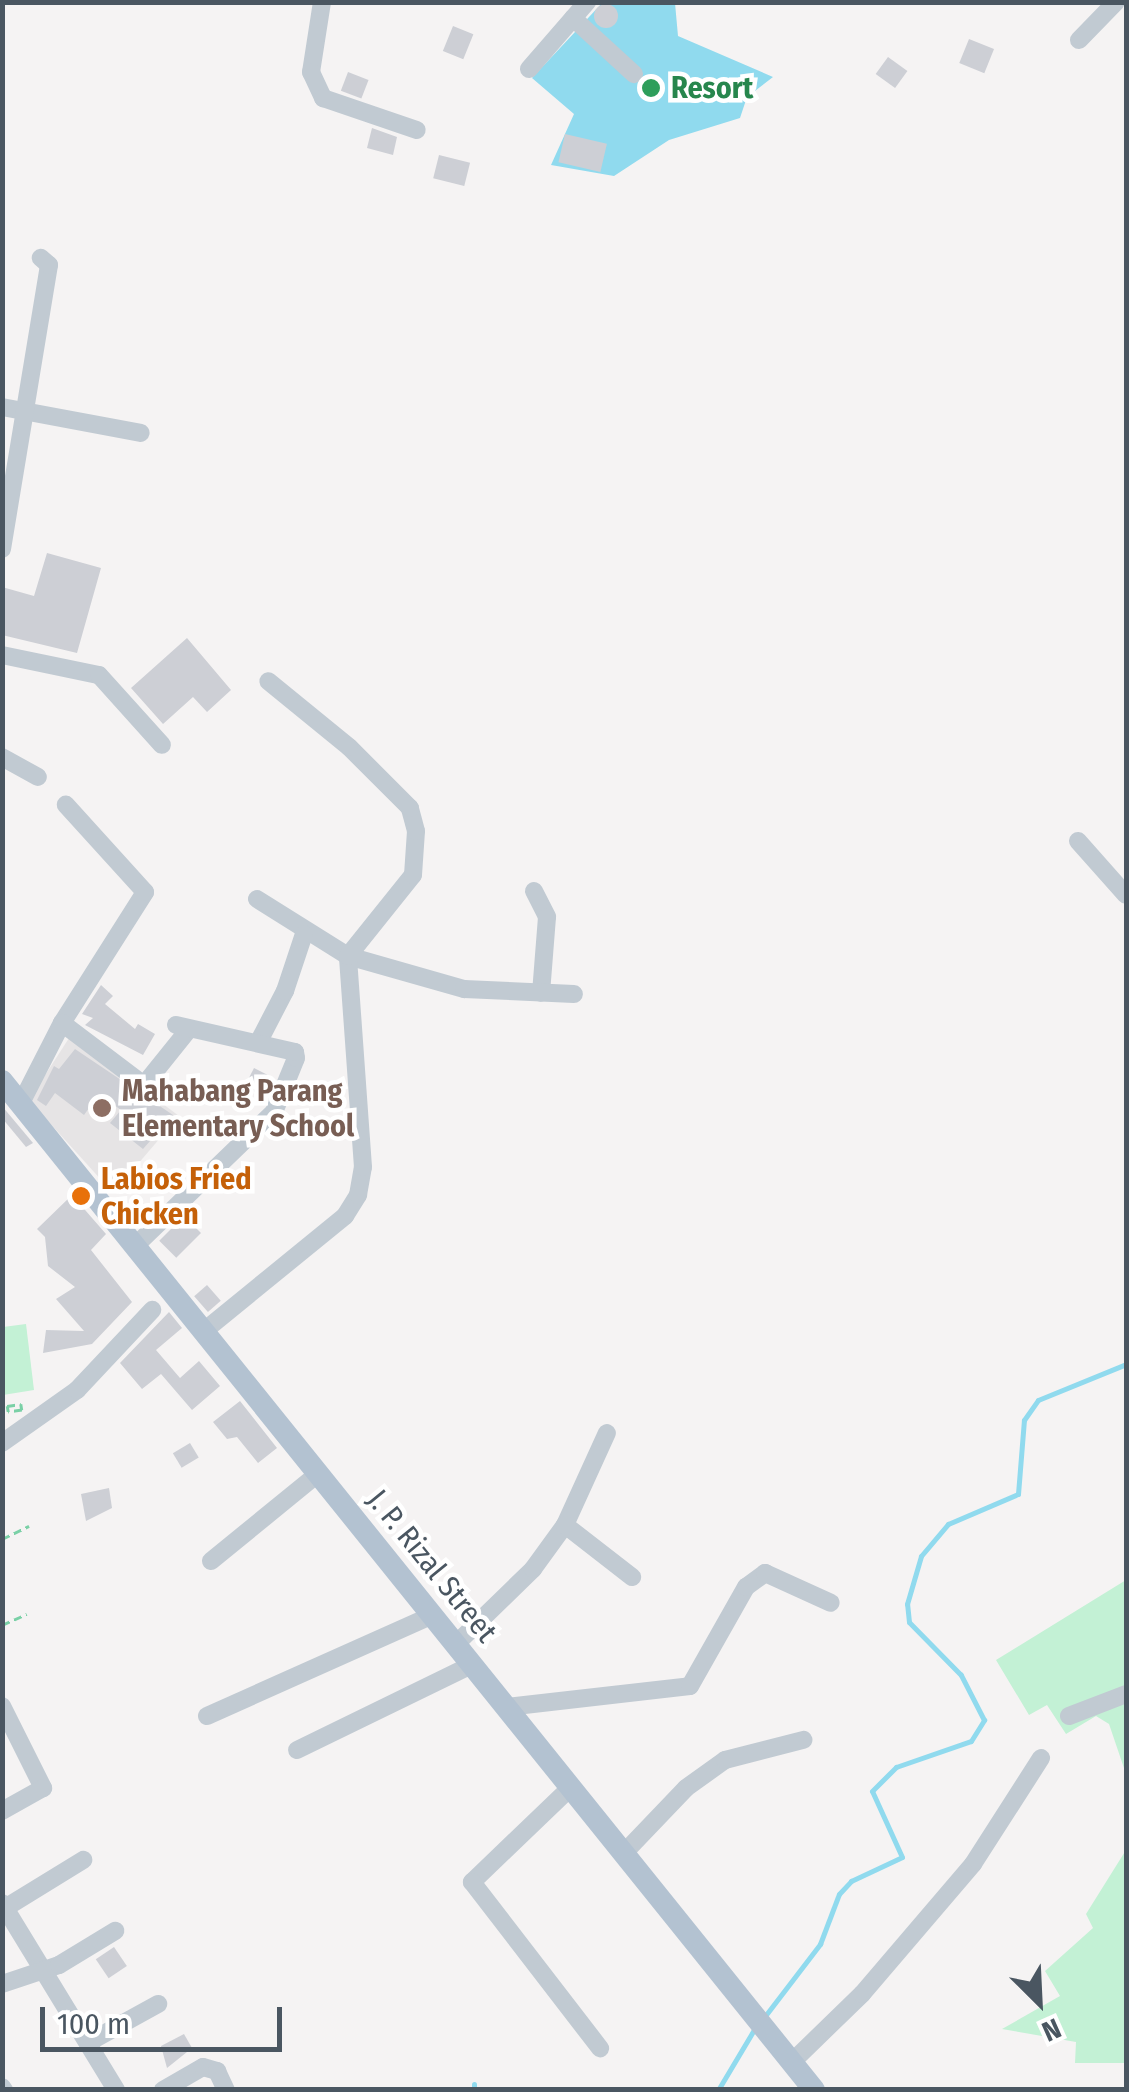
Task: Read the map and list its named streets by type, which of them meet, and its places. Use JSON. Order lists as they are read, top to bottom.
{
  "streets": {
    "main road": ["J. P. Rizal Street"]
  },
  "places": ["Resort", "Mahabang Parang Elementary School", "Labios Fried Chicken"],
  "scale_bar": "100 m",
  "north": "bottom right"
}
